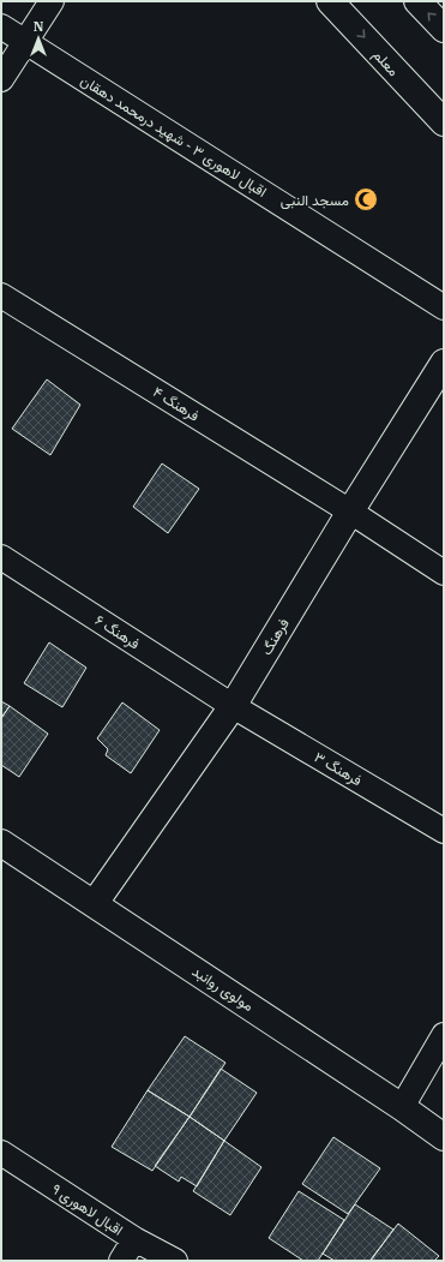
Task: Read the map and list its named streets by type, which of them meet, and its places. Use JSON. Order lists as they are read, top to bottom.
{
  "streets": {
    "street": [
      "معلم",
      "اقبال لاهوری ۳ - شهید درمحمد دهقان",
      "فرهنگ ۴",
      "فرهنگ ۶",
      "فرهنگ",
      "فرهنگ ۳",
      "مولوی روانبد",
      "اقبال لاهوری ۹"
    ]
  },
  "crossings": [
    ["فرهنگ ۴", "فرهنگ"],
    ["فرهنگ ۶", "فرهنگ"],
    ["فرهنگ ۶", "فرهنگ ۳"],
    ["فرهنگ", "فرهنگ ۳"],
    ["فرهنگ", "مولوی روانبد"]
  ],
  "one_way": ["معلم"],
  "places": {
    "mosque": ["مسجد النبی"]
  },
  "north": "top"
}
